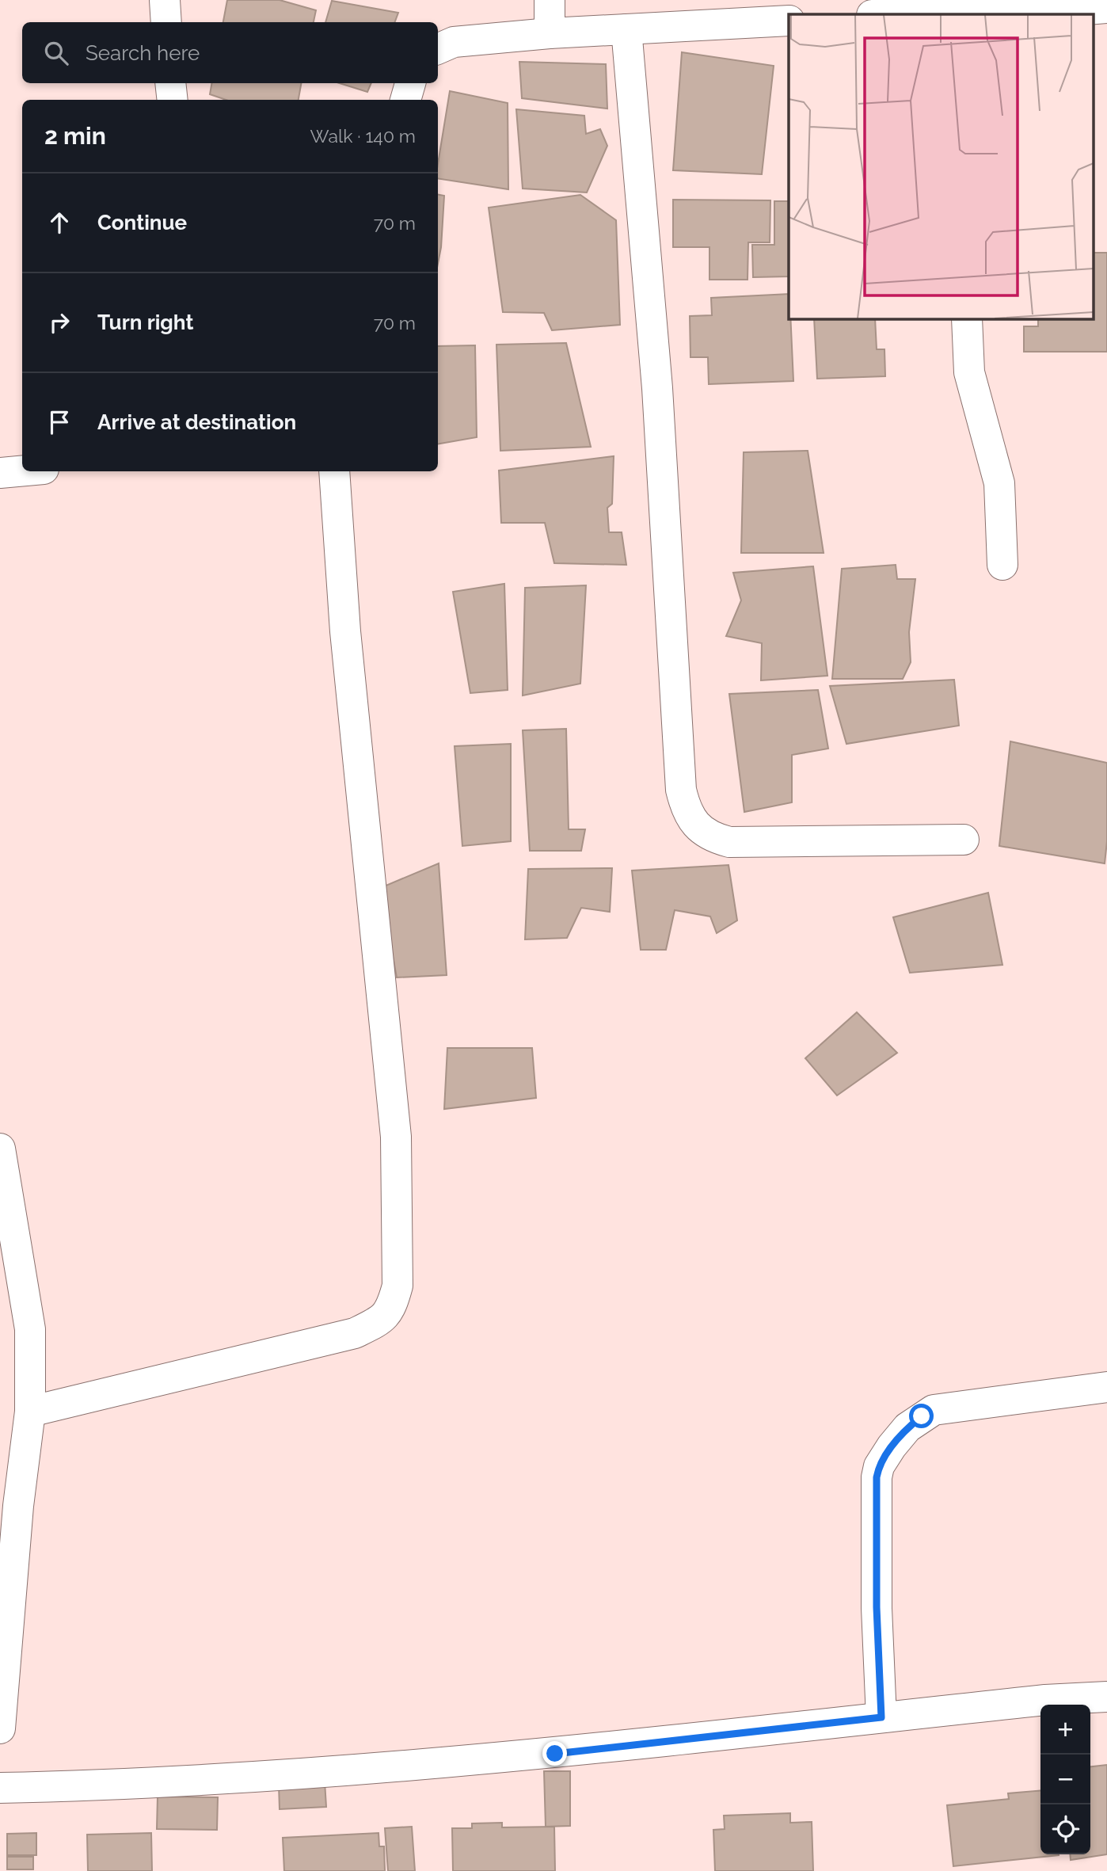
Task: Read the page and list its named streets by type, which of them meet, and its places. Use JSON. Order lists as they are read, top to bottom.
{
  "page": {
    "search": "Search here",
    "heading": ["2 min", "Walk · 140 m"],
    "list": [
      ["Continue", "70 m"],
      ["Turn right", "70 m"],
      "Arrive at destination"
    ],
    "map_buttons": ["+", "−"]
  }
}
